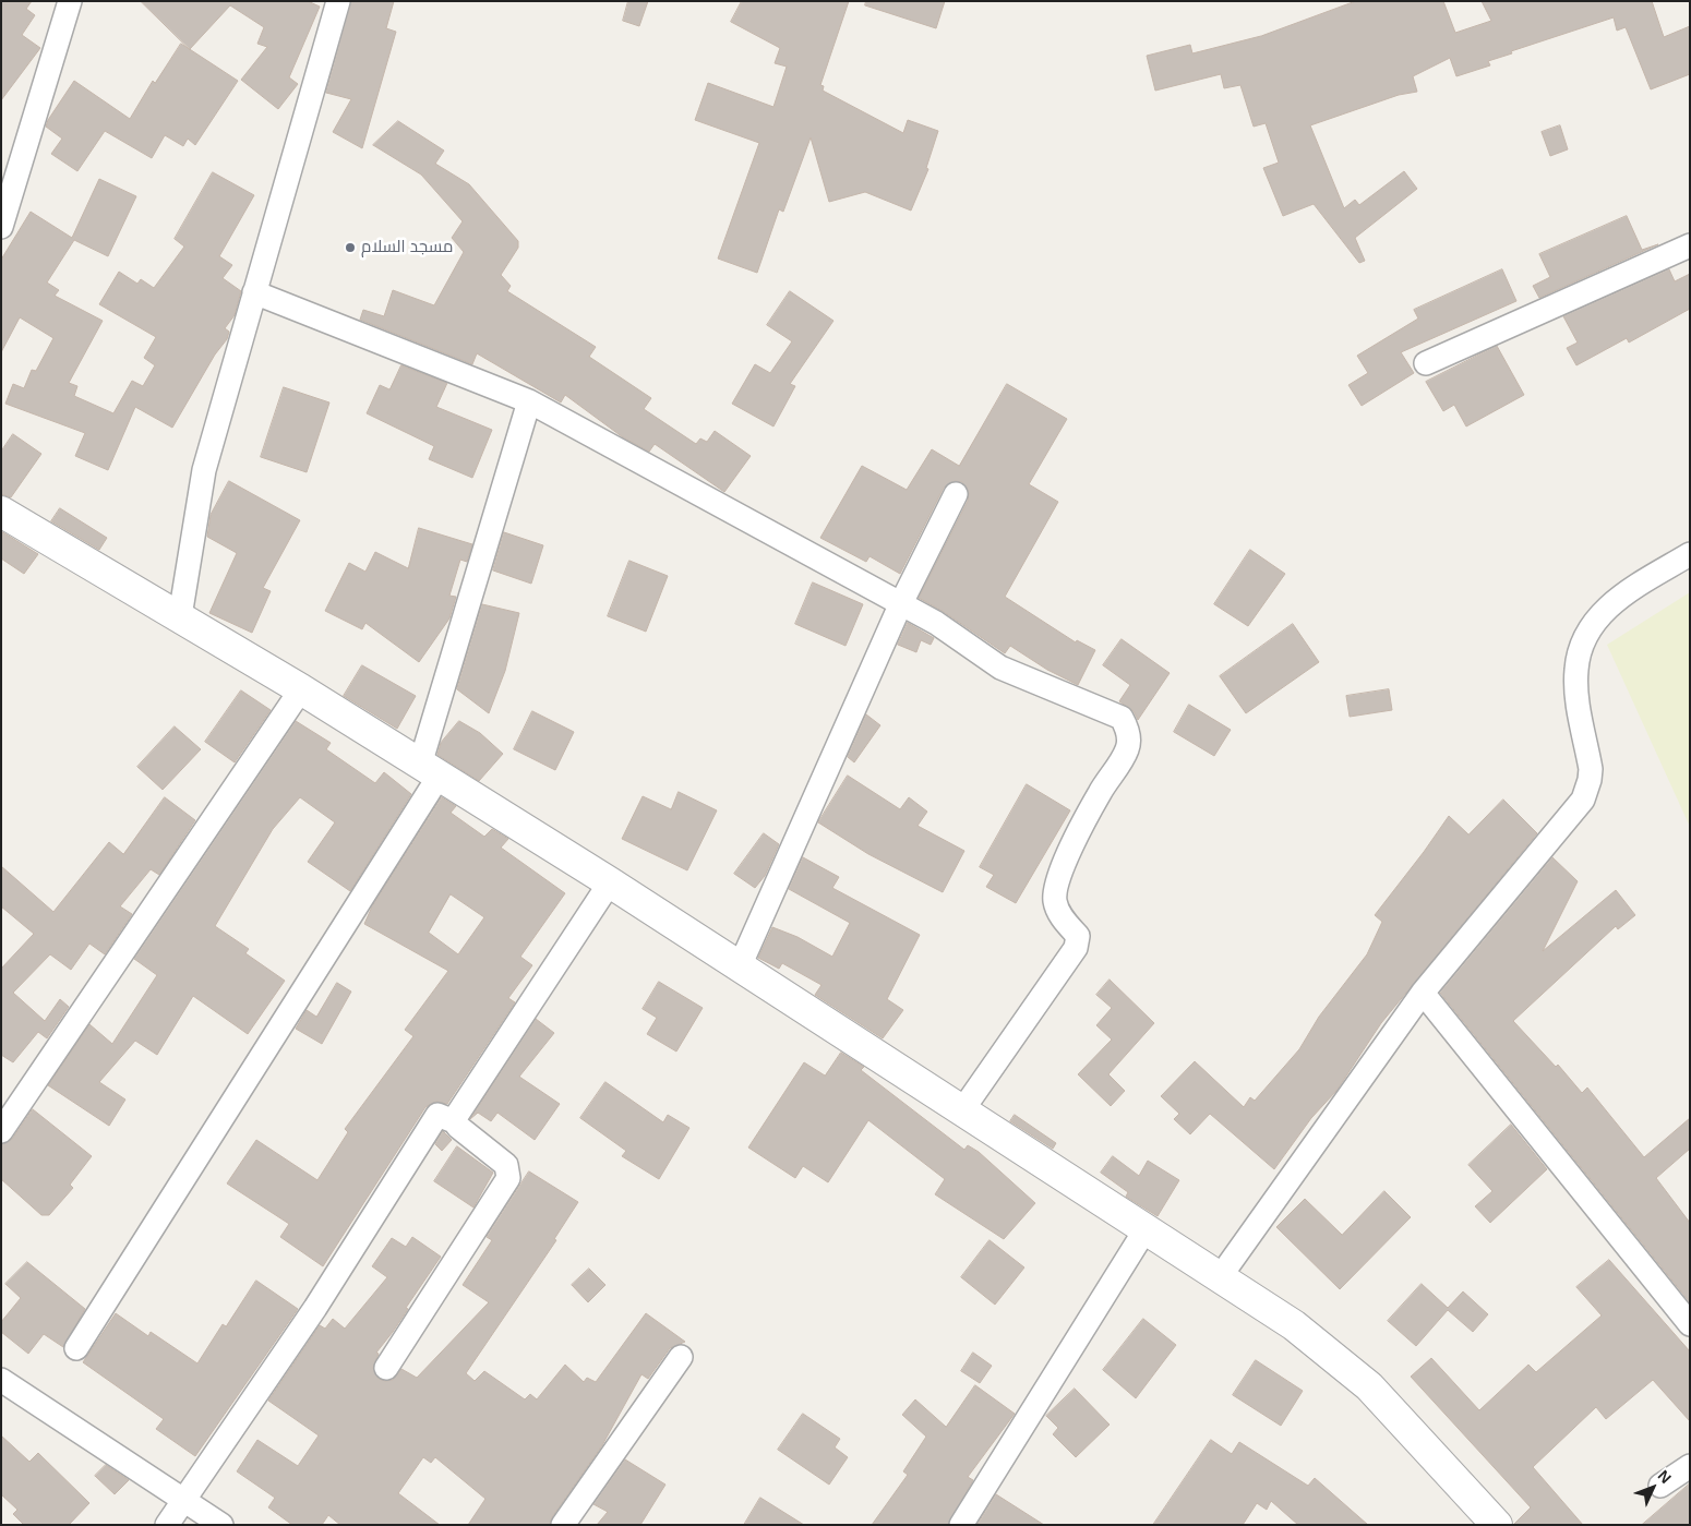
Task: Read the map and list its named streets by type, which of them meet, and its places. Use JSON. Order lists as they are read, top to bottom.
{
  "places": ["مسجد السلام"],
  "north": "top right"
}
